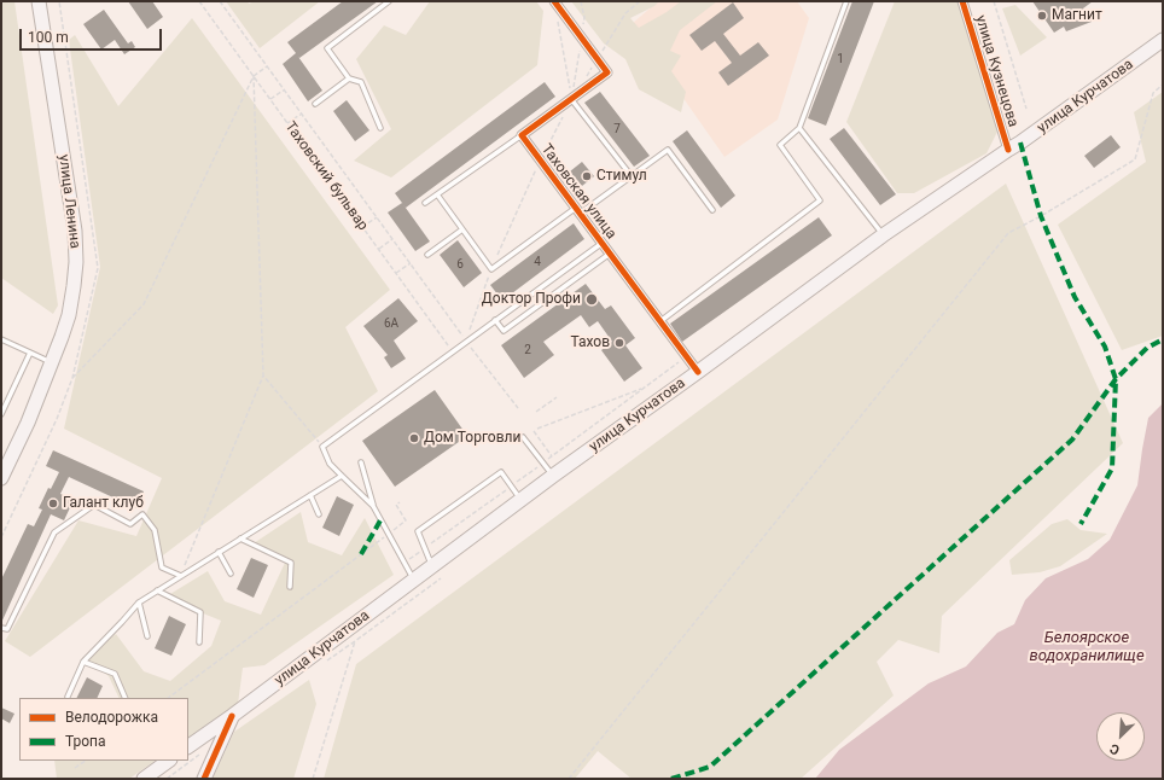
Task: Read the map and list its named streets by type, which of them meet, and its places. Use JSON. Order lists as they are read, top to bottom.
{
  "streets": {
    "main road": ["улица Курчатова", "улица Ленина"],
    "street": ["улица Кузнецова", "Таховская улица"],
    "path": ["Таховский бульвар"]
  },
  "crossings": [
    ["улица Кузнецова", "улица Курчатова"],
    ["улица Курчатова", "Таховская улица"]
  ],
  "water": ["Белоярское водохранилище"],
  "places": [
    "Магнит",
    "Стимул",
    "Доктор Профи",
    "Тахов",
    "Дом Торговли",
    "Галант клуб"
  ],
  "house_numbers": [
    "1",
    "7",
    "4",
    "6",
    "6А",
    "2"
  ],
  "legend": ["Велодорожка", "Тропа"],
  "scale_bar": "100 m",
  "north": "bottom left"
}
